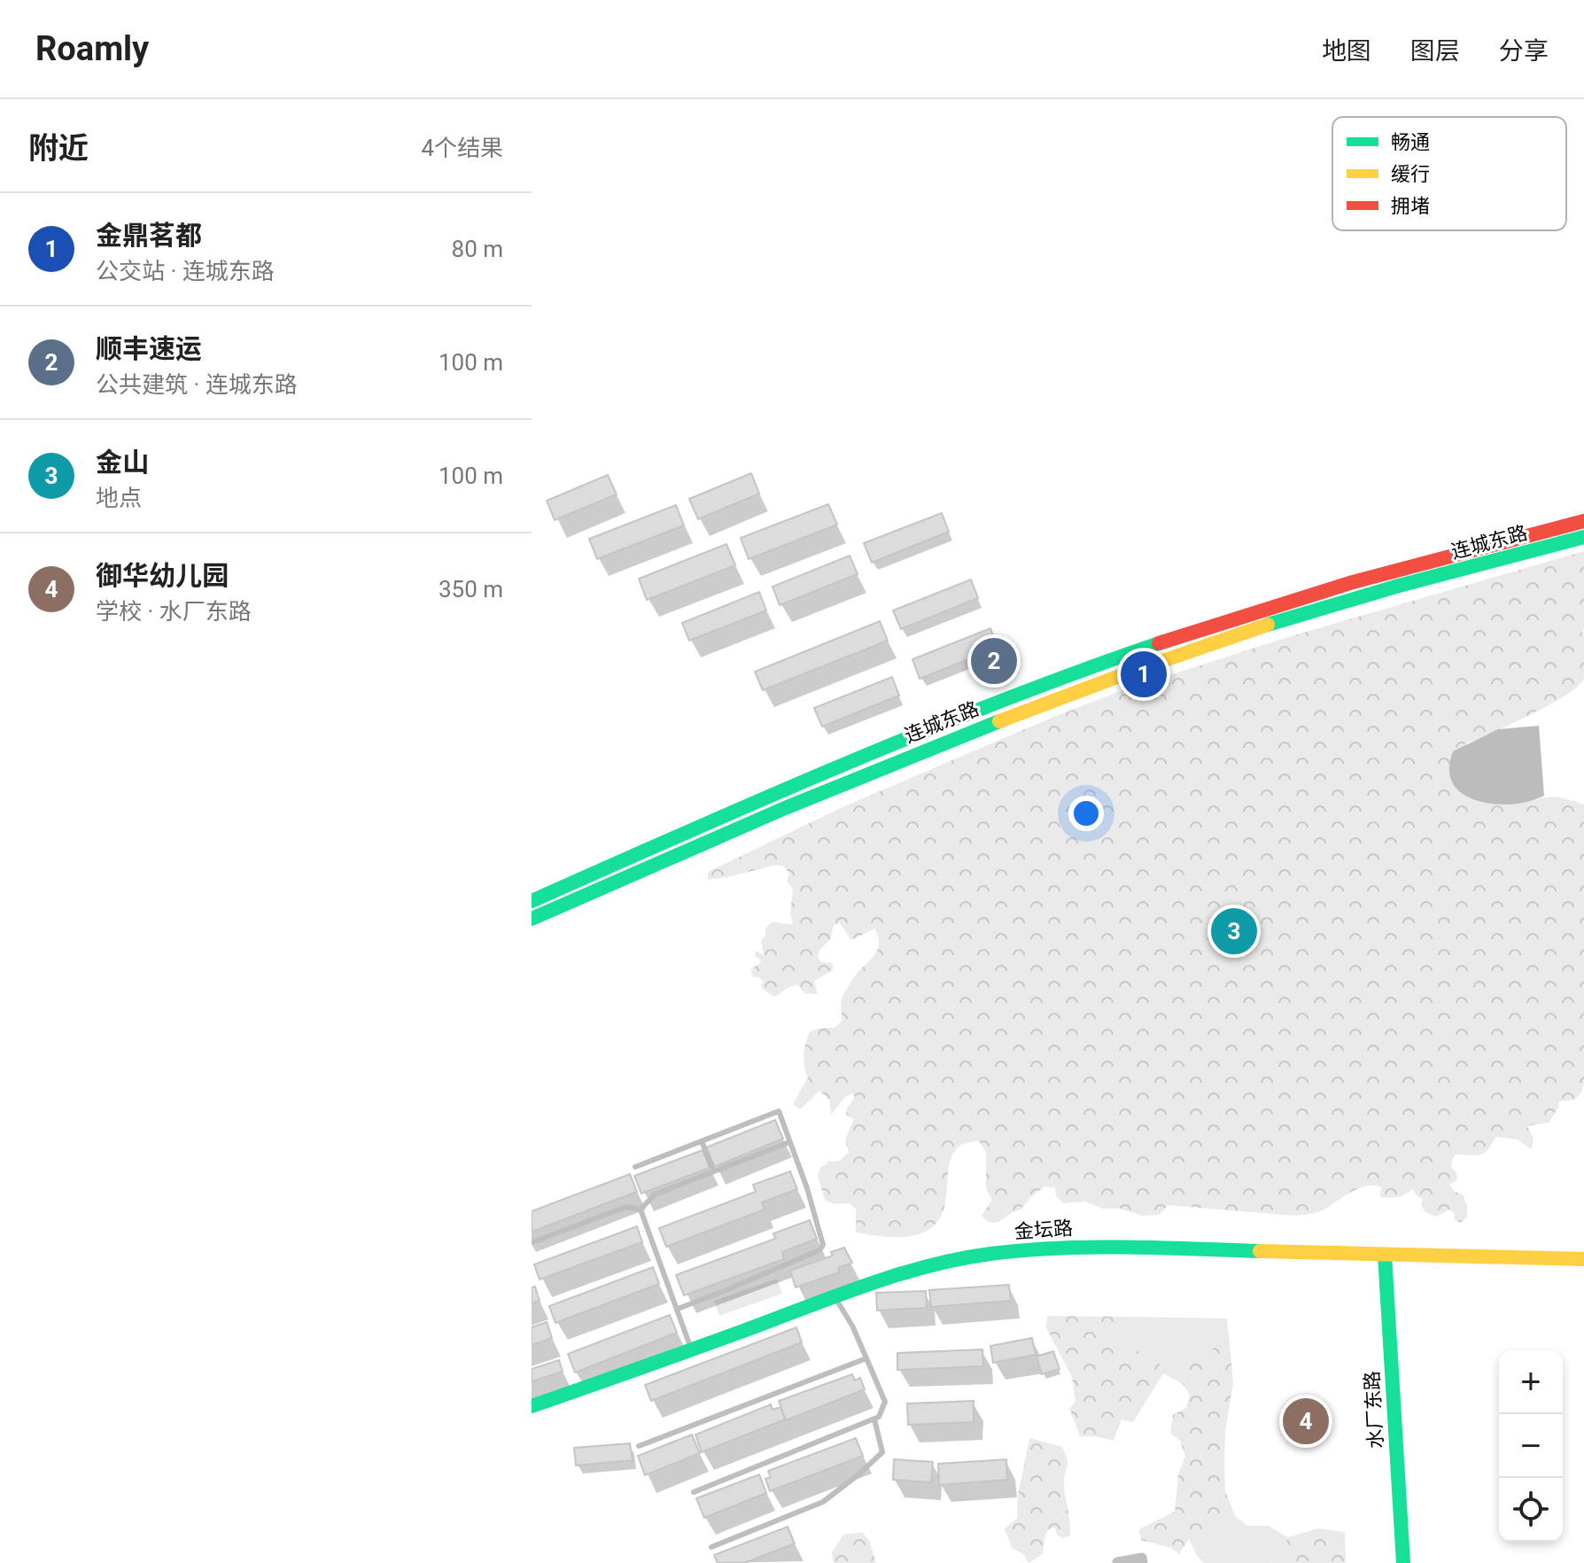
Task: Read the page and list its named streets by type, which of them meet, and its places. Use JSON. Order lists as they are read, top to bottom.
{
  "streets": {
    "main road": ["连城东路", "金坛路", "水厂东路"]
  },
  "crossings": [
    ["金坛路", "水厂东路"]
  ],
  "legend": ["畅通", "缓行", "拥堵"],
  "page": {
    "header": "Roamly",
    "nav": ["地图", "图层", "分享"],
    "heading": ["附近", "4个结果"],
    "list": [
      {
        "mark": "1",
        "name": "金鼎茗都",
        "note": "公交站 · 连城东路",
        "value": "80 m"
      },
      {
        "mark": "2",
        "name": "顺丰速运",
        "note": "公共建筑 · 连城东路",
        "value": "100 m"
      },
      {
        "mark": "3",
        "name": "金山",
        "note": "地点",
        "value": "100 m"
      },
      {
        "mark": "4",
        "name": "御华幼儿园",
        "note": "学校 · 水厂东路",
        "value": "350 m"
      }
    ],
    "pins": [
      "2",
      "1",
      "3",
      "4"
    ],
    "map_buttons": ["+", "−"]
  }
}
